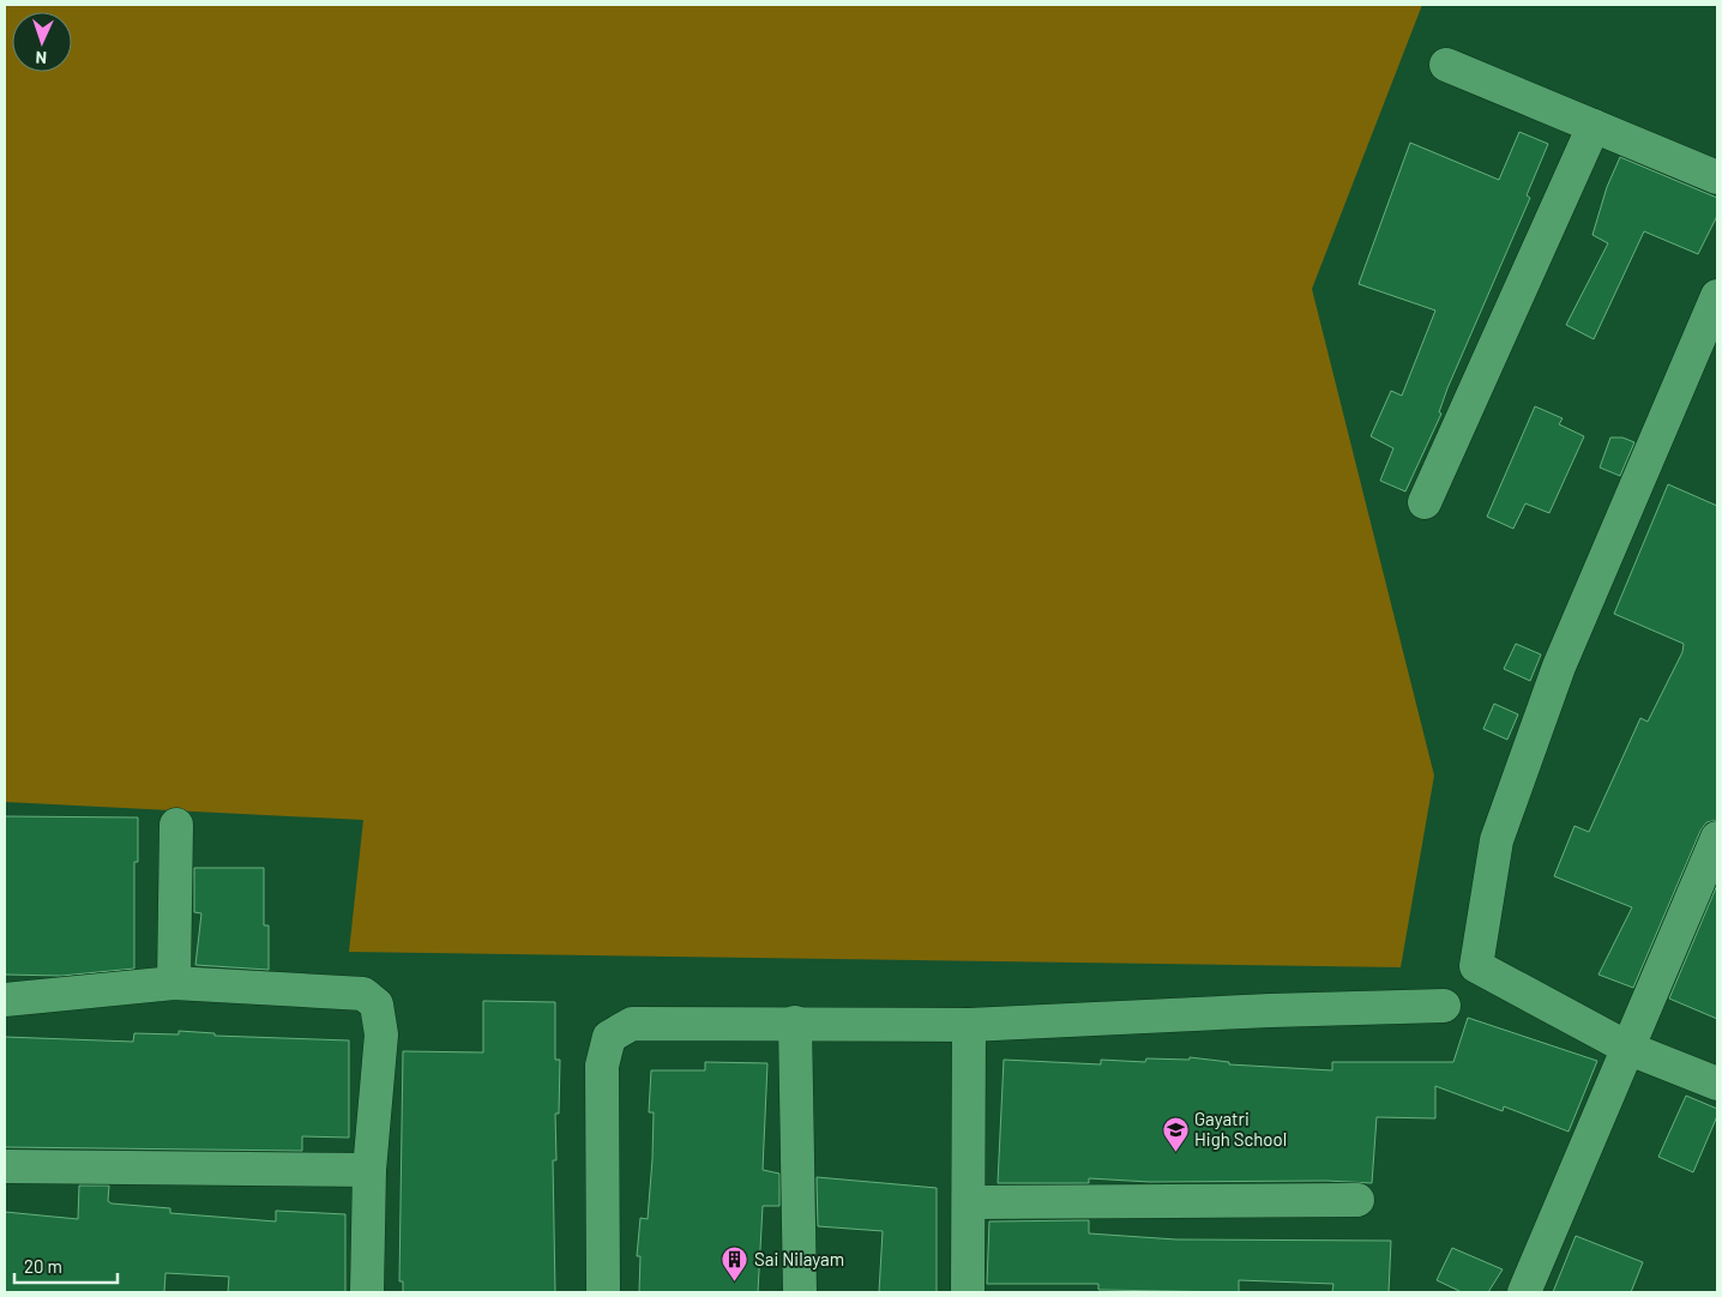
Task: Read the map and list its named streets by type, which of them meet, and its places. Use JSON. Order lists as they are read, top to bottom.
{
  "places": {
    "school or university": ["Gayatri High School"],
    "building": ["Sai Nilayam"]
  },
  "scale_bar": "20 m",
  "north": "bottom"
}
